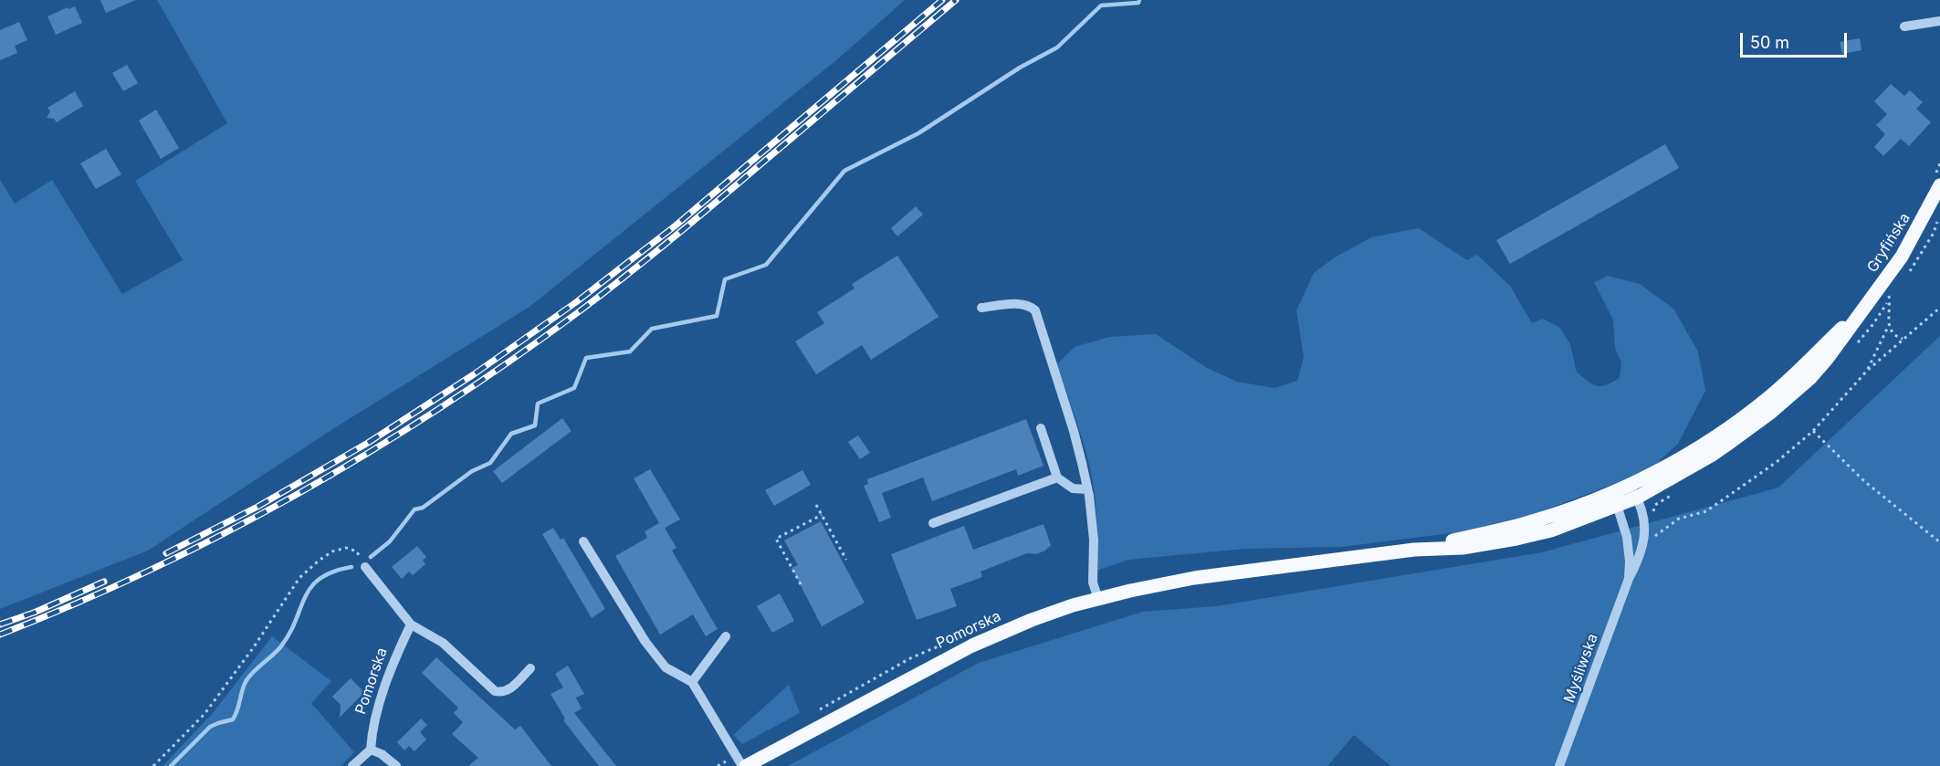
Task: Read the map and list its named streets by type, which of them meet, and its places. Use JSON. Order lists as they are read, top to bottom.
{
  "streets": {
    "main road": ["Gryfińska", "Pomorska"],
    "street": ["Myśliwska"]
  },
  "scale_bar": "50 m"
}
